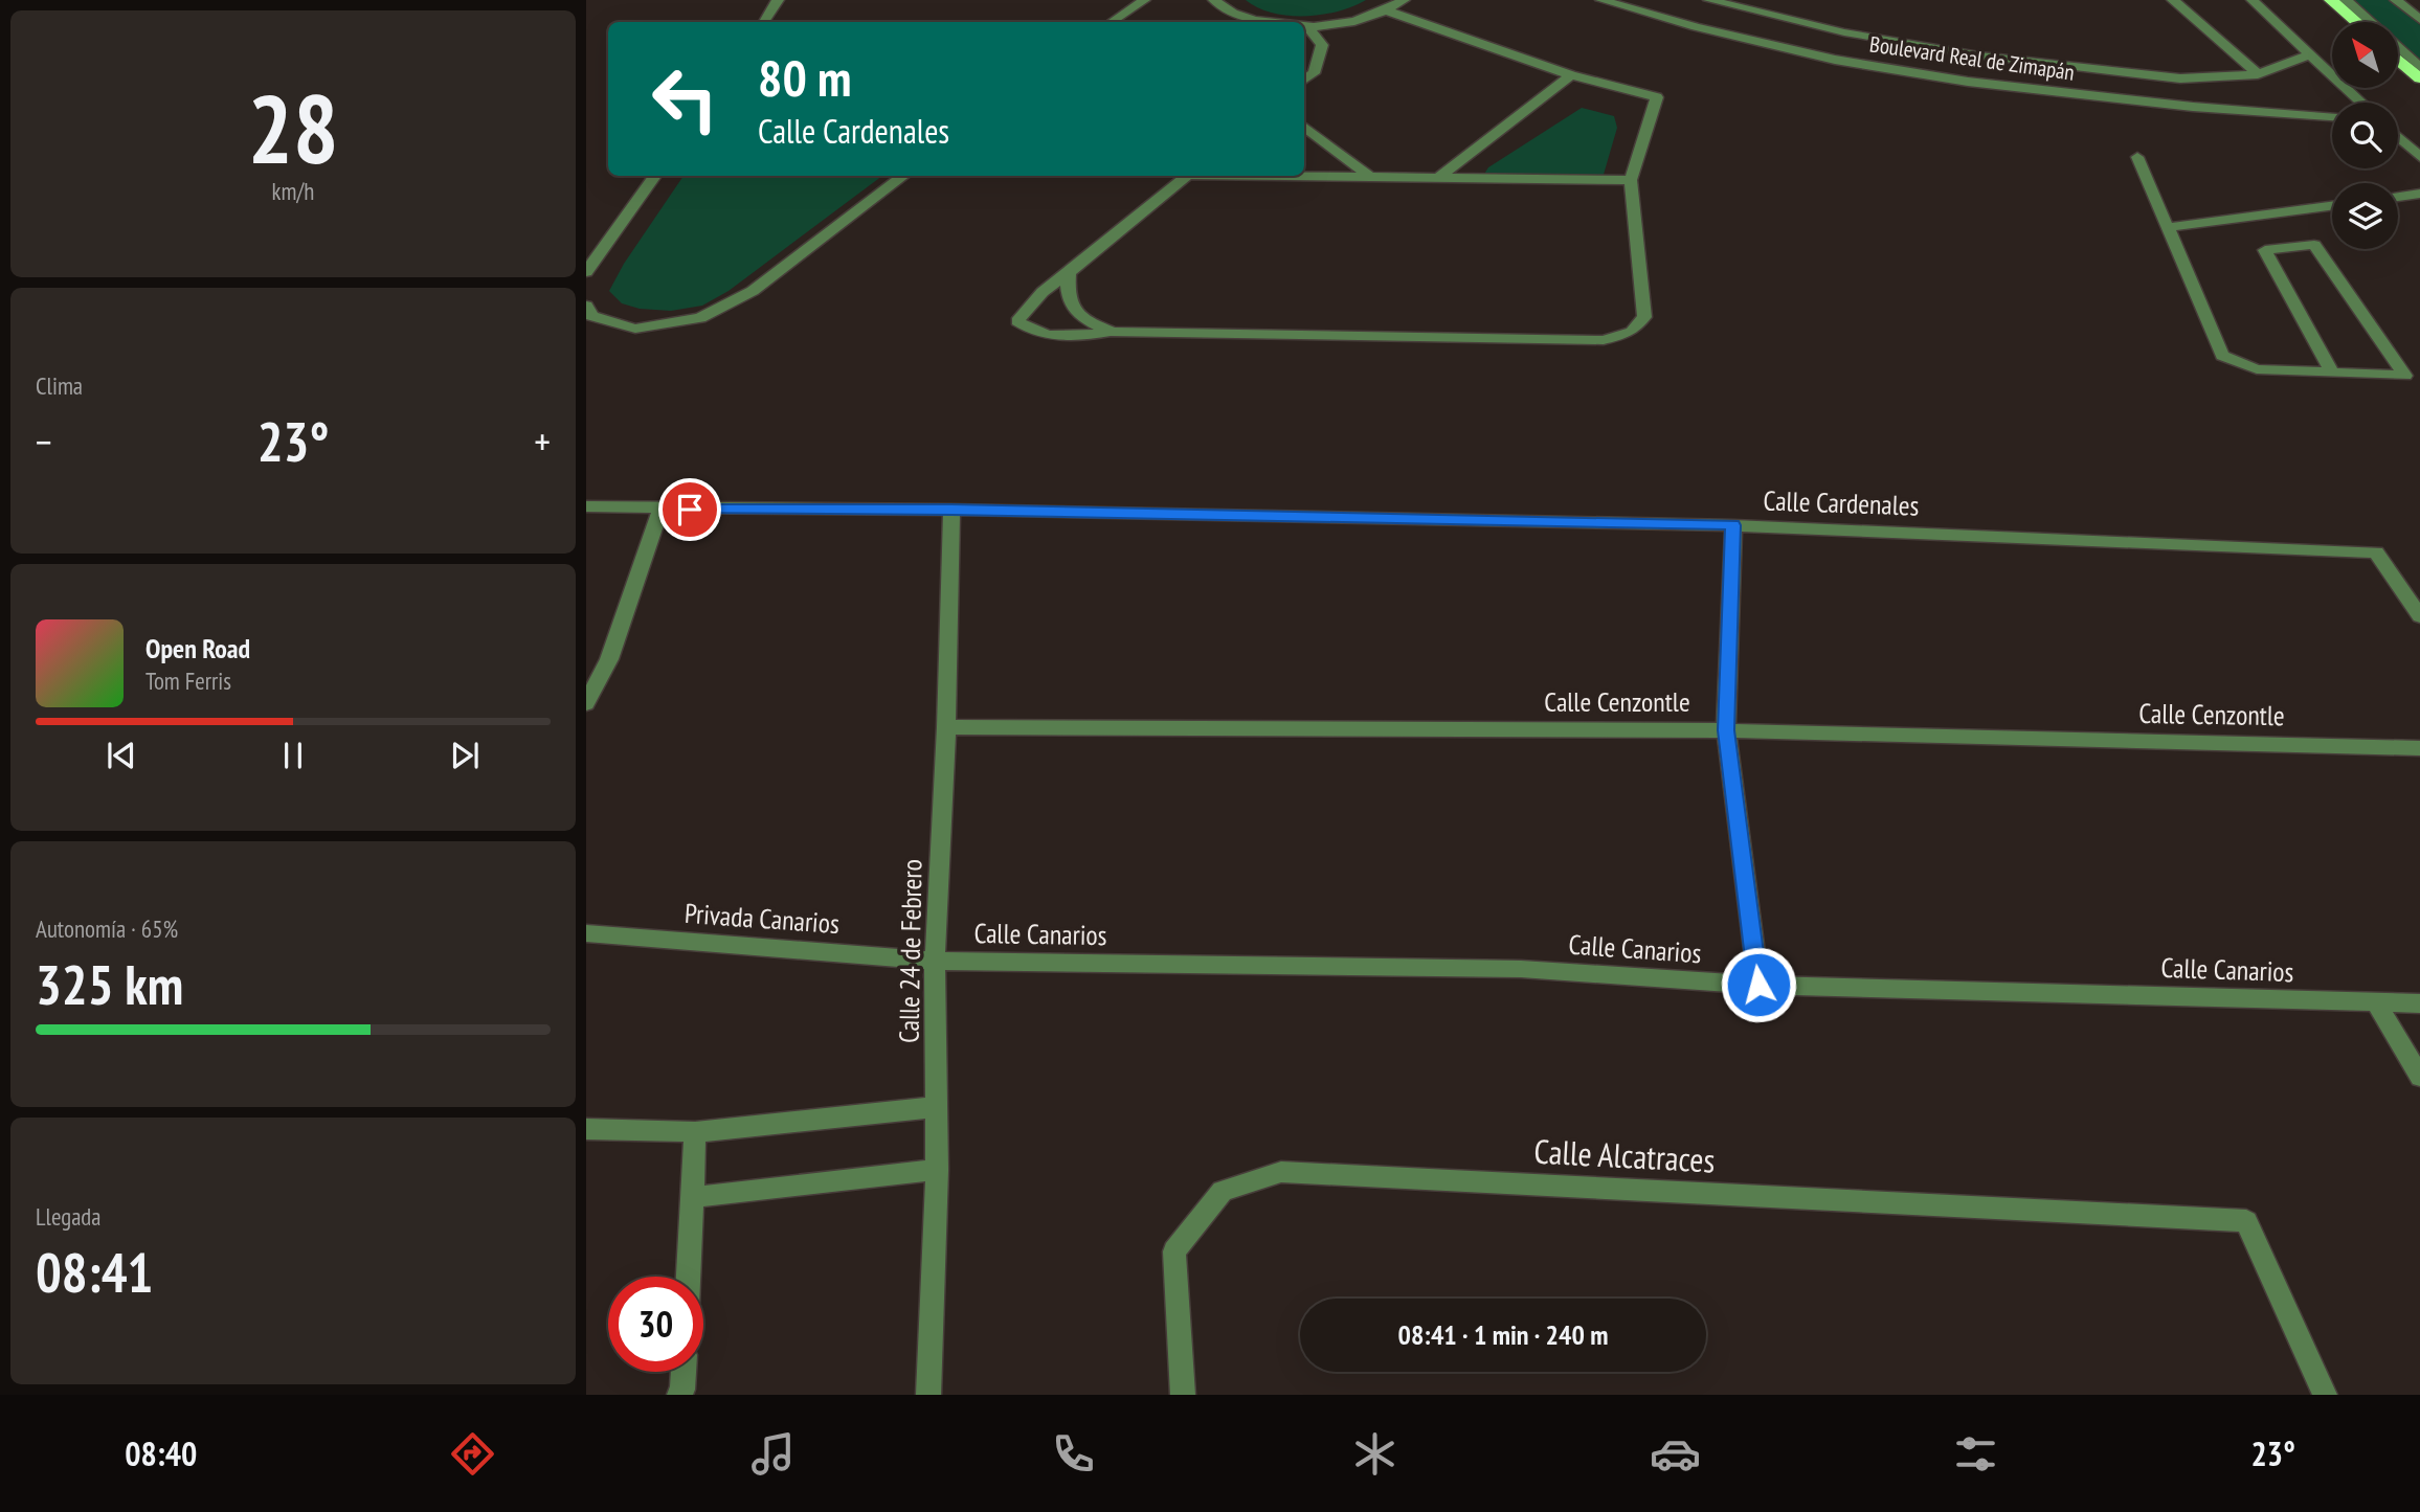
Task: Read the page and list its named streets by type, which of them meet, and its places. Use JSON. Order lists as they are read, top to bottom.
{
  "streets": {
    "street": [
      "Boulevard Real de Zimapán",
      "Calle Cardenales",
      "Calle Cenzontle",
      "Privada Canarios",
      "Calle Canarios",
      "Calle 24 de Febrero",
      "Calle Alcatraces"
    ]
  },
  "crossings": [
    ["Calle Cardenales", "Calle 24 de Febrero"],
    ["Calle Cenzontle", "Calle 24 de Febrero"],
    ["Privada Canarios", "Calle Canarios"],
    ["Privada Canarios", "Calle 24 de Febrero"],
    ["Calle Canarios", "Calle 24 de Febrero"]
  ],
  "north": "top left",
  "page": {
    "tile": [
      ["28", "km/h"],
      "Clima",
      ["Autonomía · 65%", "325 km"],
      ["Llegada", "08:41"]
    ],
    "turn": ["80 m", "Calle Cardenales"],
    "heat": ["−", "23°", "+"],
    "song": ["Open Road", "Tom Ferris"],
    "limit": "30",
    "trip": "08:41 · 1 min · 240 m",
    "tabs": ["08:40", "23°"]
  }
}
